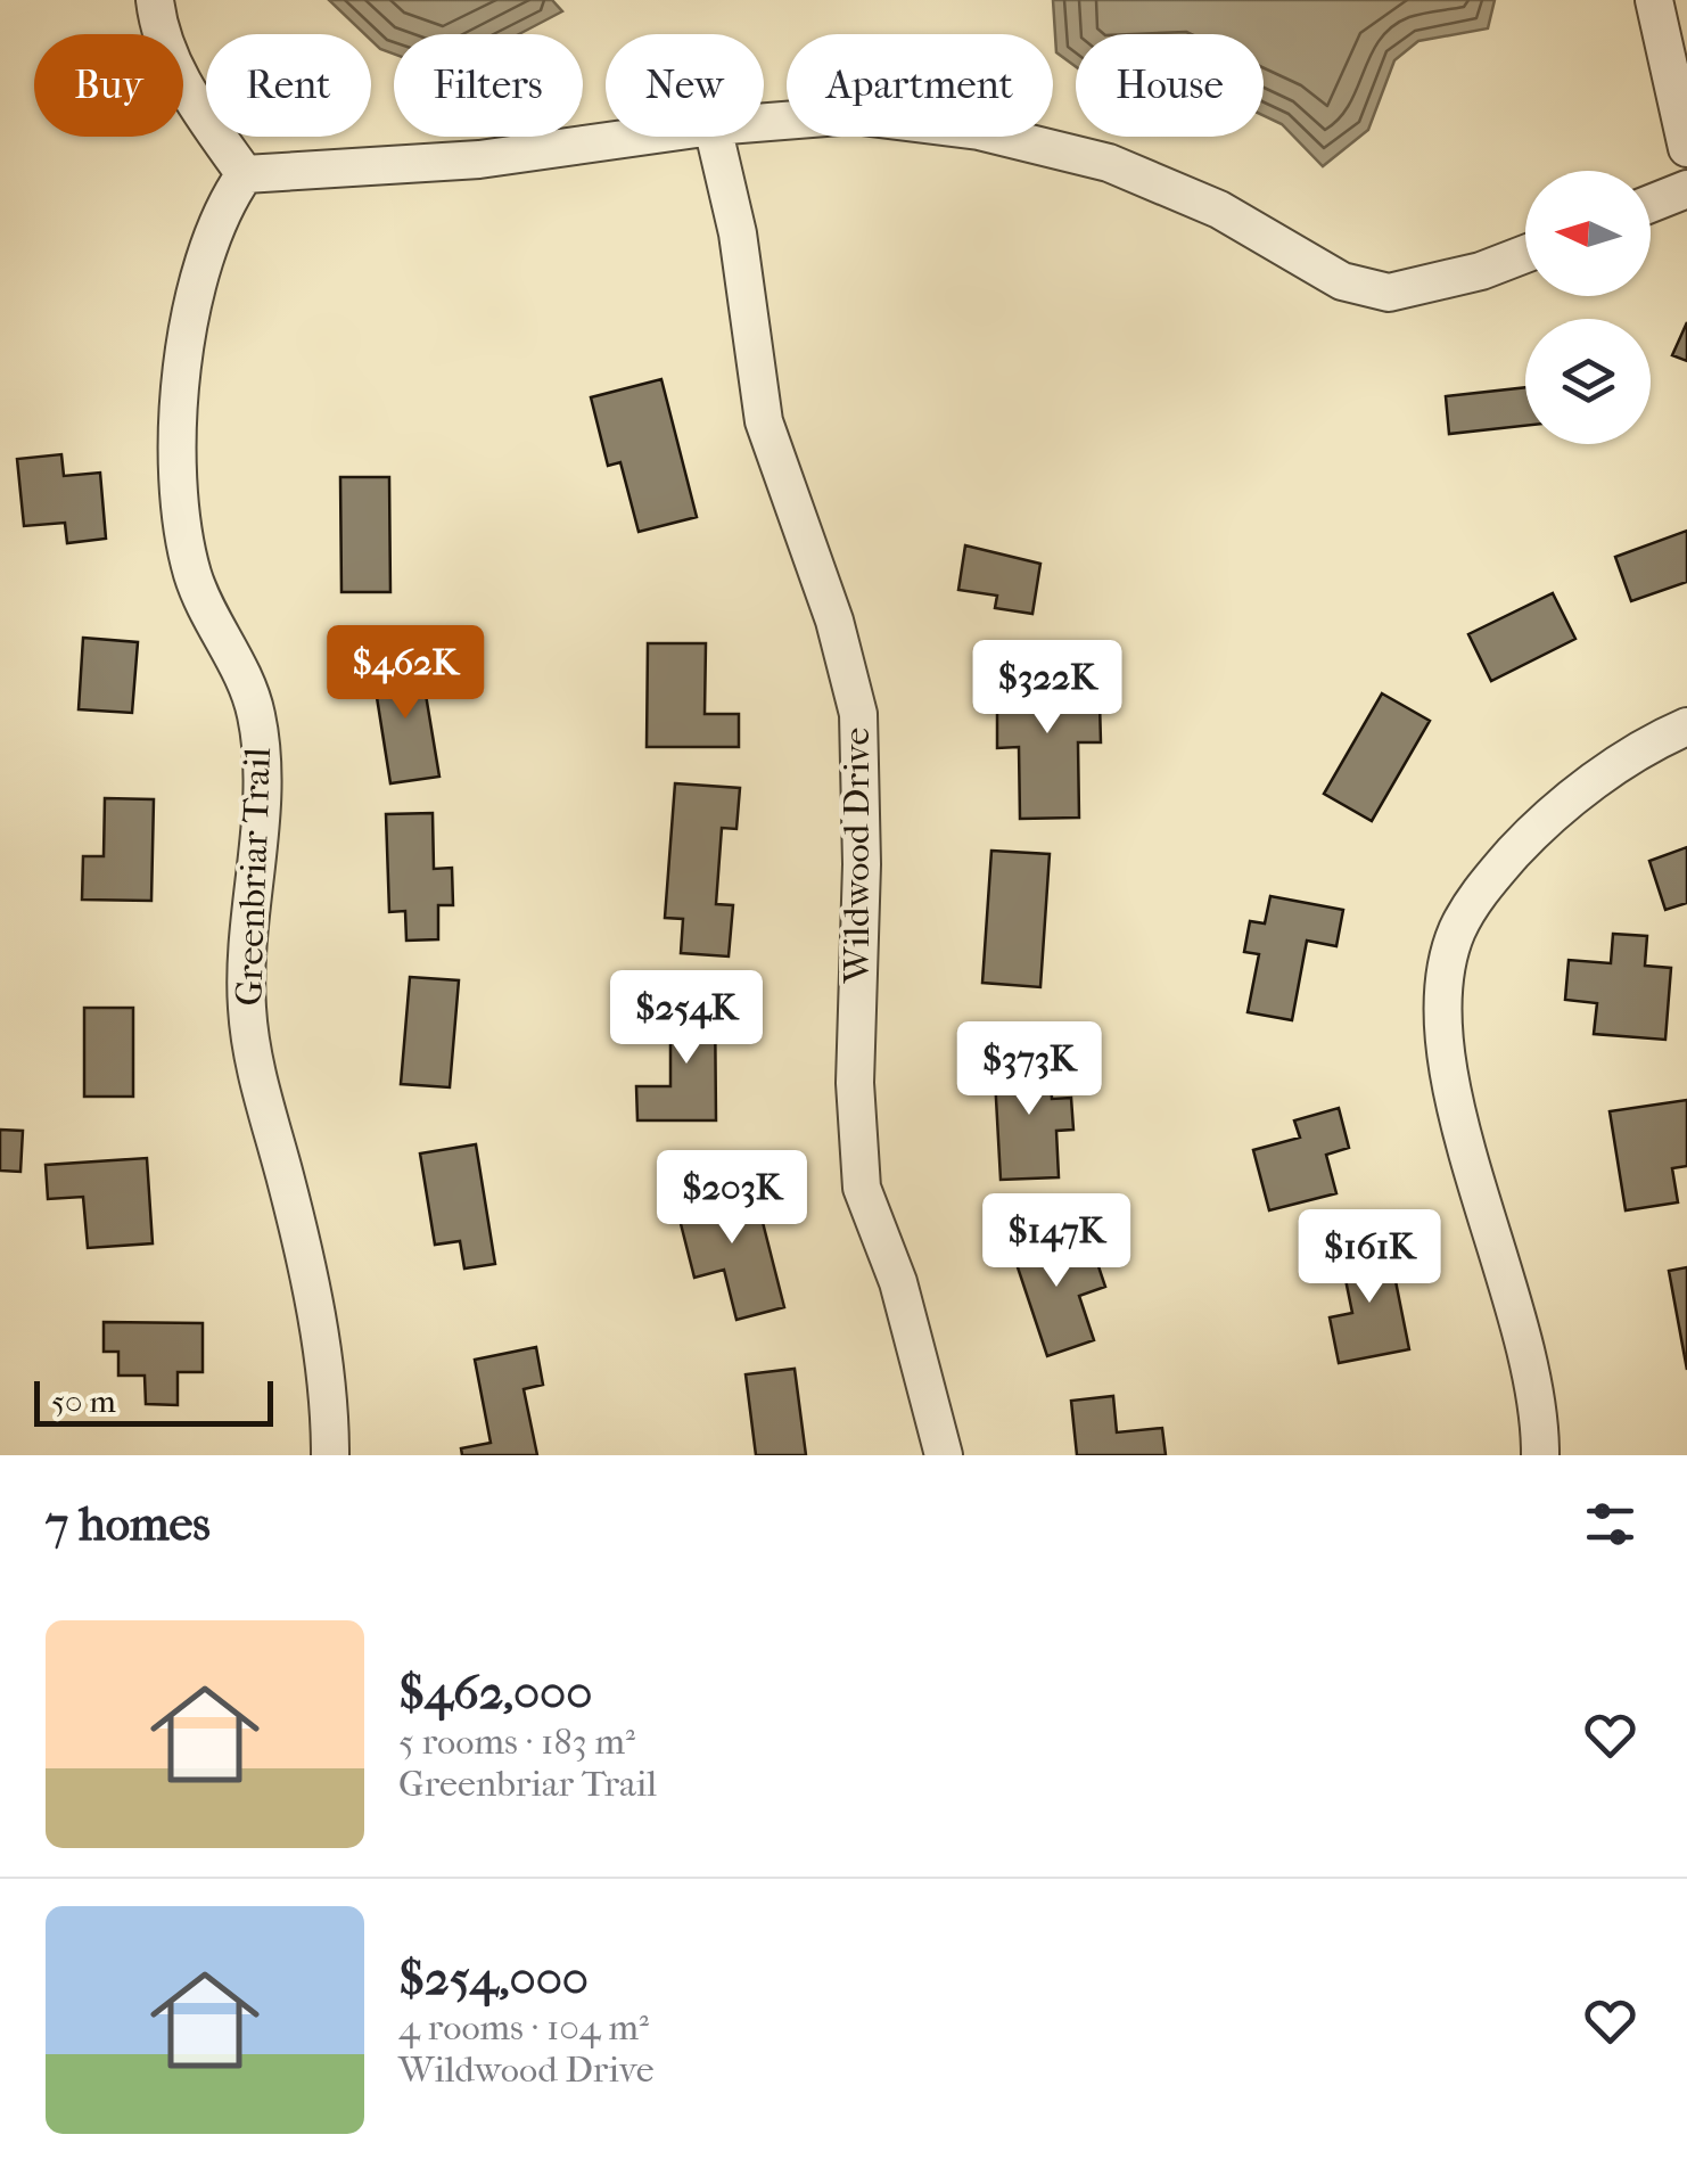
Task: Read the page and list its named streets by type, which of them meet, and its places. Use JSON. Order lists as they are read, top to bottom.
{
  "streets": {
    "street": ["Wildwood Drive", "Greenbriar Trail"]
  },
  "scale_bar": "50 m",
  "north": "left",
  "page": {
    "chip": [
      "Buy",
      "Rent",
      "Filters",
      "New",
      "Apartment",
      "House"
    ],
    "price": [
      "$462K",
      "$322K",
      "$254K",
      "$373K",
      "$203K",
      "$147K",
      "$161K"
    ],
    "scale": "50 m",
    "heading": "7 homes",
    "list": [
      {
        "name": "$462,000",
        "note": "5 rooms · 183 m² · Greenbriar Trail"
      },
      {
        "name": "$254,000",
        "note": "4 rooms · 104 m² · Wildwood Drive"
      }
    ]
  }
}
